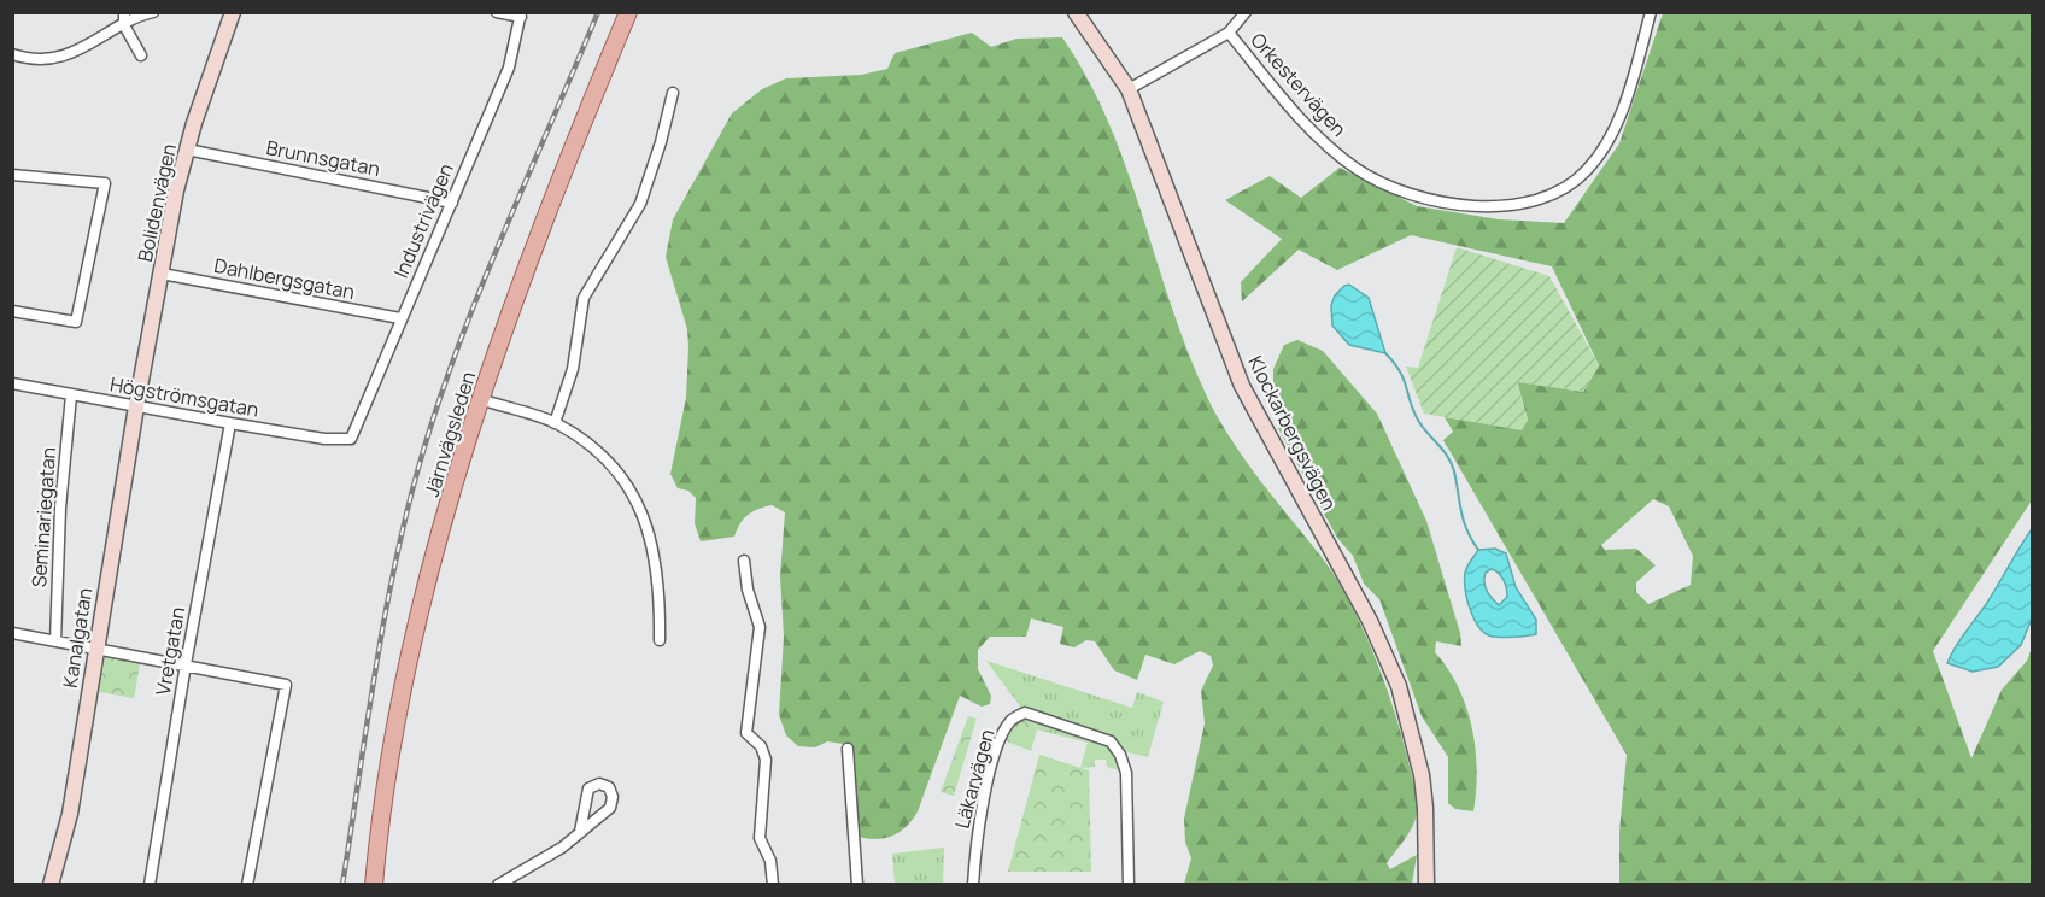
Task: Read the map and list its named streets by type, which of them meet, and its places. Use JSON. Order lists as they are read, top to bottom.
{
  "streets": {
    "main road": [
      "Bolidenvägen",
      "Klockarbergsvägen",
      "Järnvägsleden",
      "Kanalgatan"
    ],
    "street": [
      "Orkestervägen",
      "Brunnsgatan",
      "Industrivägen",
      "Dahlbergsgatan",
      "Högströmsgatan",
      "Seminariegatan",
      "Vretgatan",
      "Läkarvägen"
    ]
  },
  "crossings": [
    ["Brunnsgatan", "Bolidenvägen"],
    ["Brunnsgatan", "Industrivägen"],
    ["Bolidenvägen", "Dahlbergsgatan"],
    ["Bolidenvägen", "Högströmsgatan"],
    ["Bolidenvägen", "Kanalgatan"],
    ["Industrivägen", "Dahlbergsgatan"],
    ["Industrivägen", "Högströmsgatan"],
    ["Högströmsgatan", "Seminariegatan"],
    ["Högströmsgatan", "Kanalgatan"],
    ["Högströmsgatan", "Vretgatan"]
  ]
}
